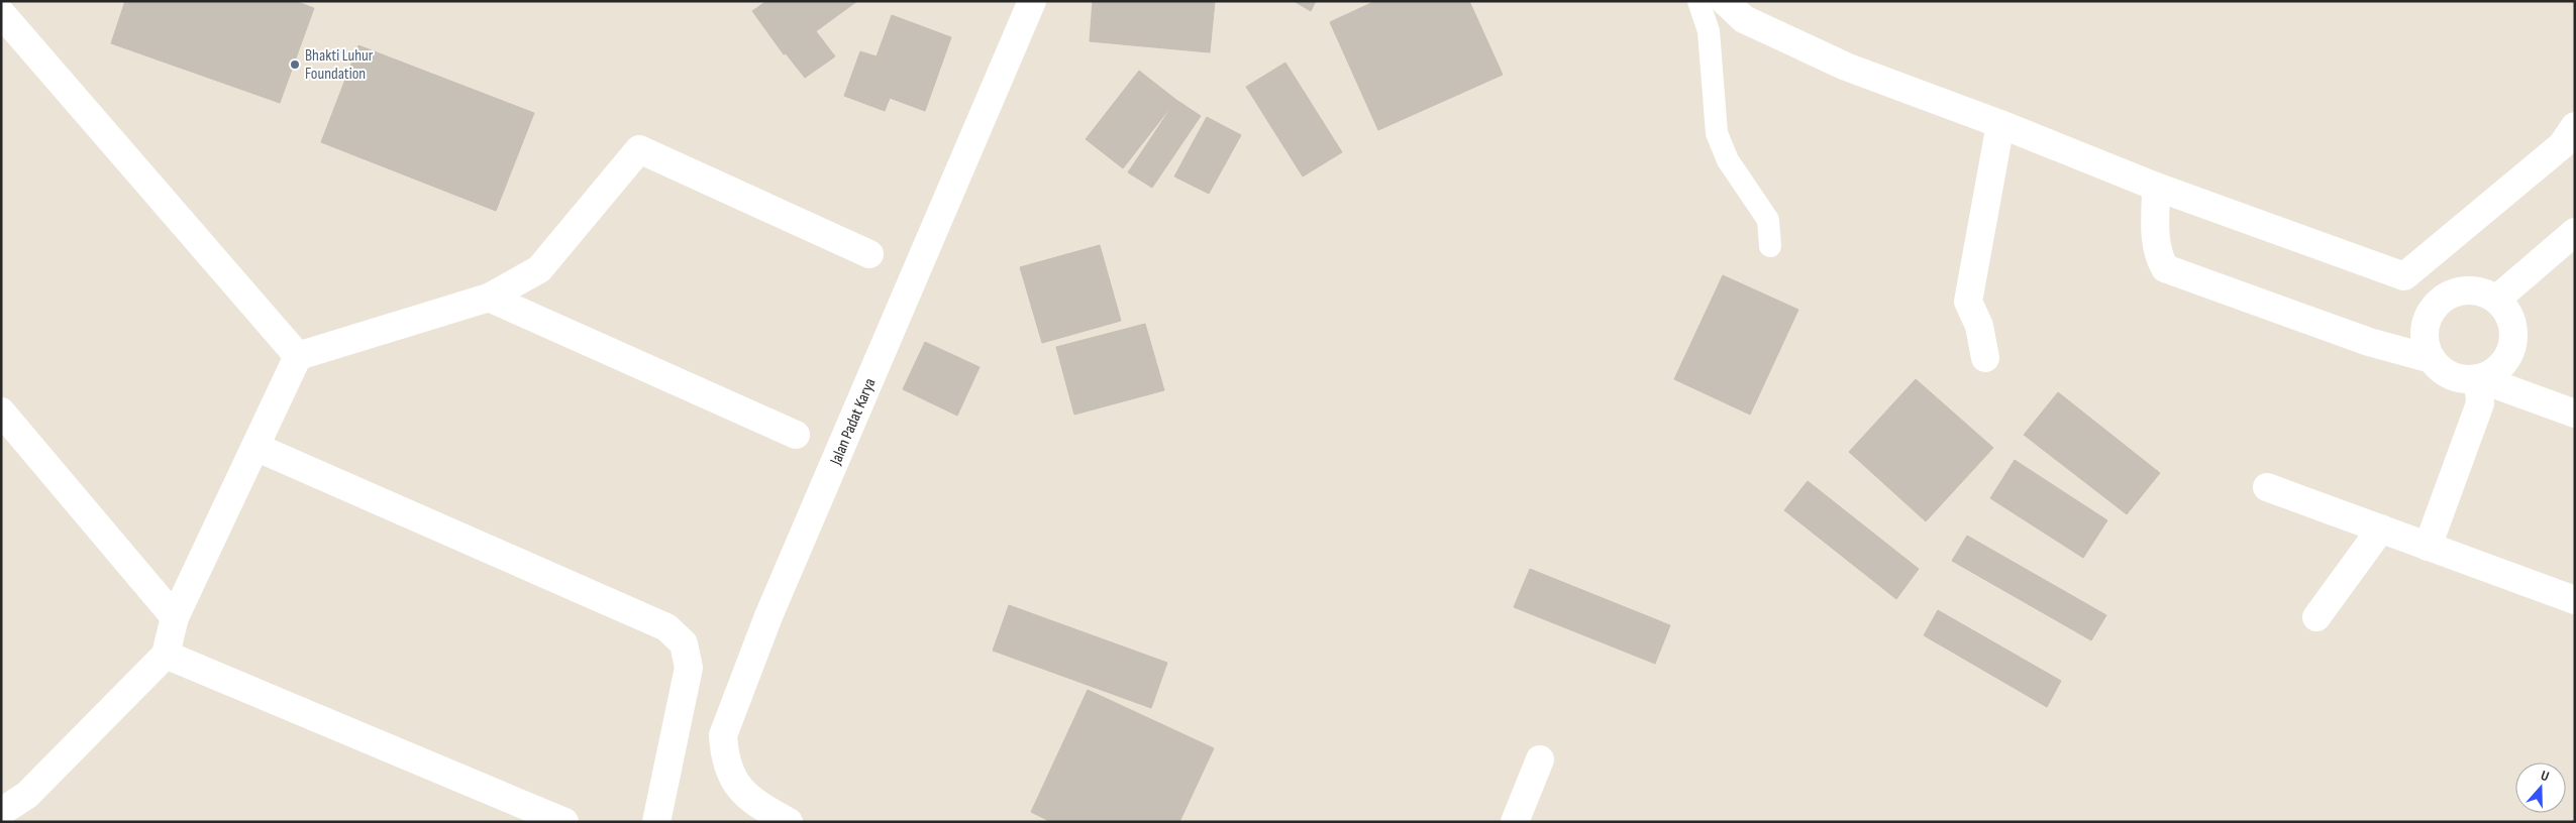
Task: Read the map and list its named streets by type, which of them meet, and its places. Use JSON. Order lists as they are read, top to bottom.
{
  "streets": {
    "street": ["Jalan Padat Karya"]
  },
  "places": ["Bhakti Luhur Foundation"],
  "north": "top"
}
